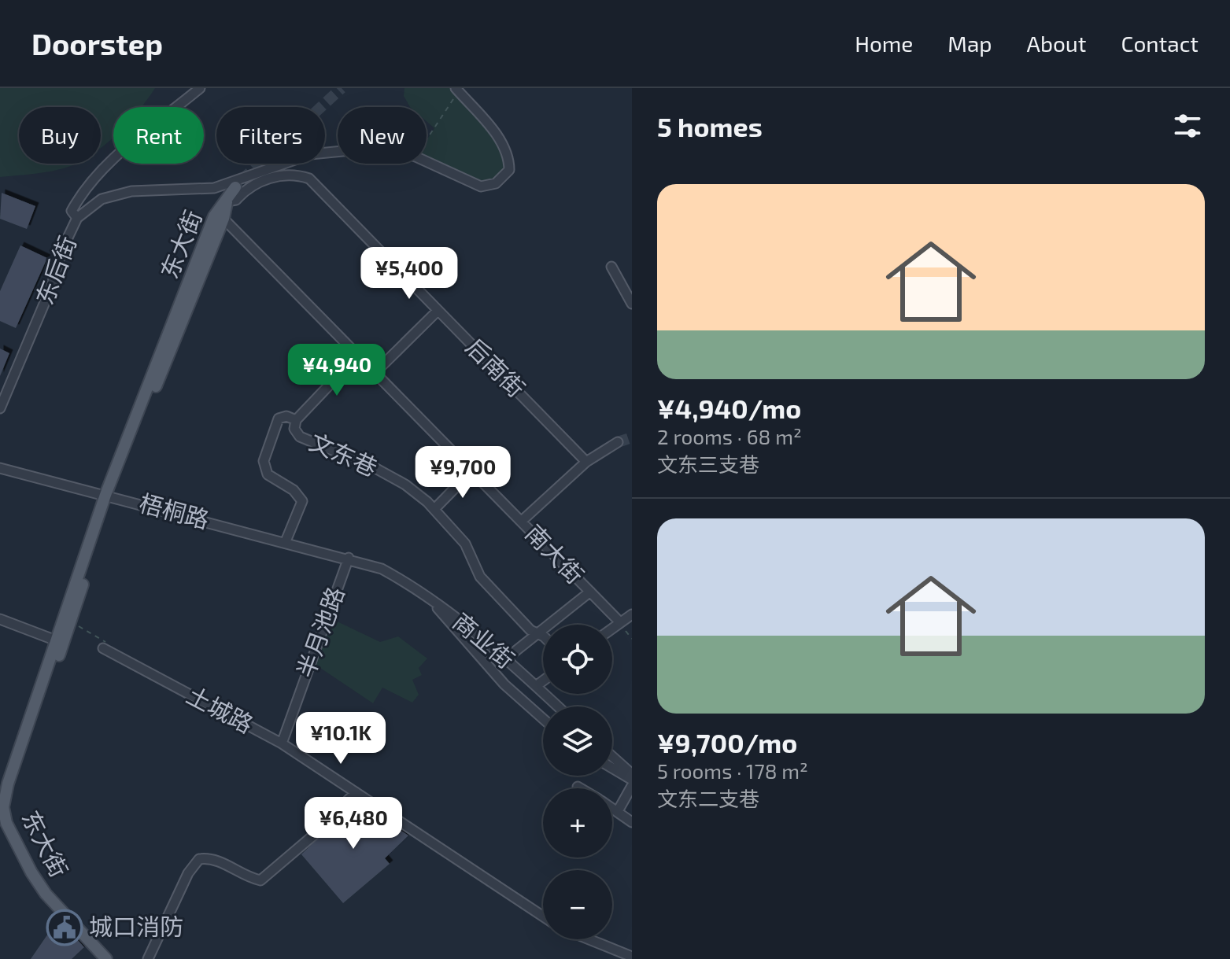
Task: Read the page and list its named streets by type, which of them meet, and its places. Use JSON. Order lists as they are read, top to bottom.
{
  "streets": {
    "main road": ["东大街"],
    "street": [
      "东后街",
      "后南街",
      "文东巷",
      "梧桐路",
      "南大街",
      "半月池路",
      "商业街",
      "土城路"
    ]
  },
  "crossings": [
    ["东大街", "后南街"],
    ["东大街", "梧桐路"],
    ["东大街", "南大街"],
    ["梧桐路", "半月池路"],
    ["梧桐路", "商业街"],
    ["半月池路", "商业街"],
    ["半月池路", "土城路"]
  ],
  "places": {
    "public building": ["城口消防"]
  },
  "page": {
    "header": "Doorstep",
    "nav": [
      "Home",
      "Map",
      "About",
      "Contact"
    ],
    "heading": "5 homes",
    "chip": [
      "Buy",
      "Rent",
      "Filters",
      "New"
    ],
    "list": [
      {
        "name": "¥4,940/mo",
        "note": "2 rooms · 68 m² · 文东三支巷"
      },
      {
        "name": "¥9,700/mo",
        "note": "5 rooms · 178 m² · 文东二支巷"
      }
    ],
    "price": [
      "¥5,400",
      "¥4,940",
      "¥9,700",
      "¥10.1K",
      "¥6,480"
    ],
    "map_buttons": ["+", "−"]
  }
}
